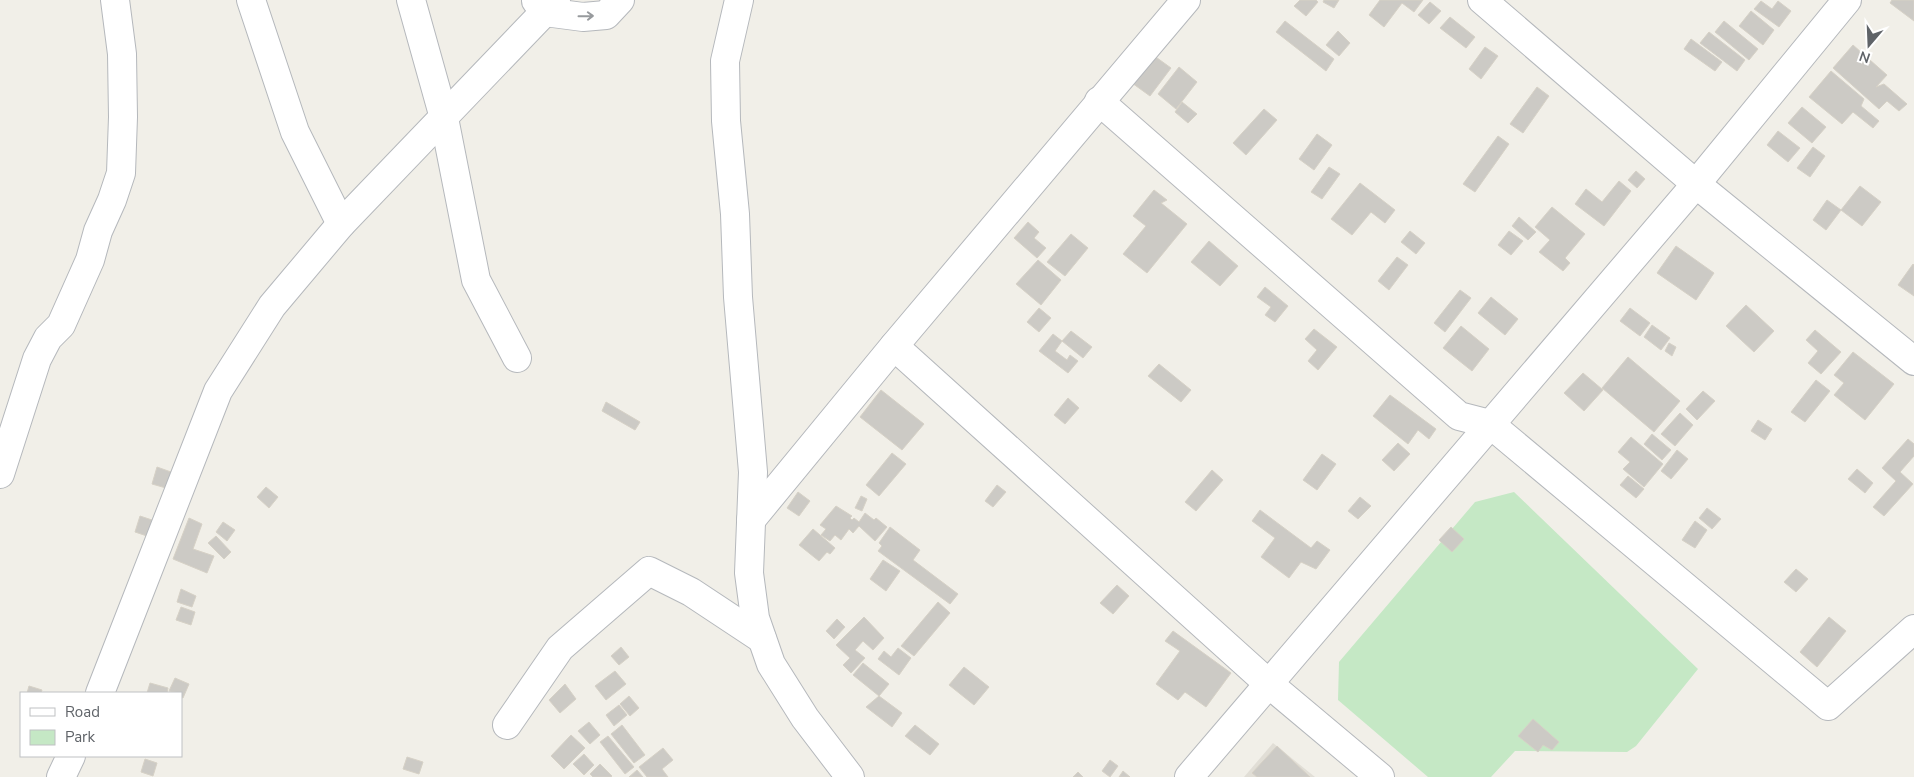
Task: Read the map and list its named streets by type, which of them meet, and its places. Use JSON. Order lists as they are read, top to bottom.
{
  "legend": ["Road", "Park"],
  "north": "bottom"
}
